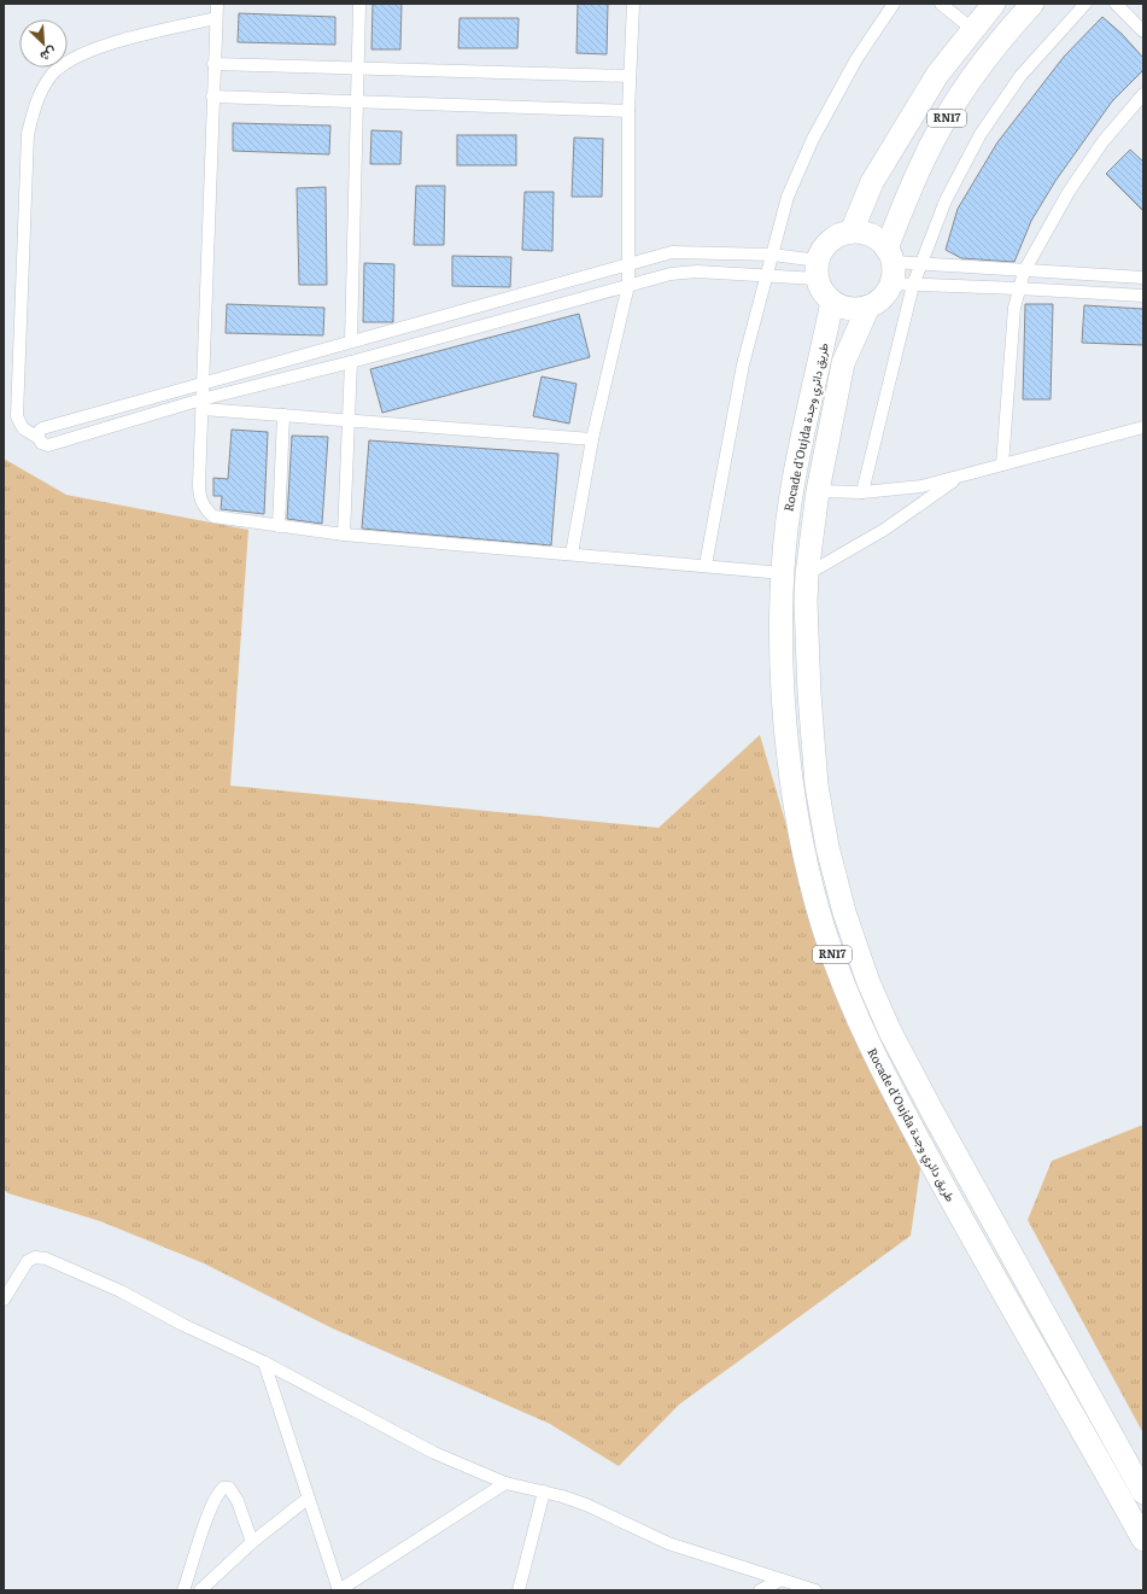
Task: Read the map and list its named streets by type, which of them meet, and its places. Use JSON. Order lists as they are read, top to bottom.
{
  "streets": {
    "highway": ["RN17", "Rocade d'Oujda طريق دائري وجدة"]
  },
  "crossings": [
    ["RN17", "Rocade d'Oujda طريق دائري وجدة"]
  ],
  "north": "bottom right"
}
